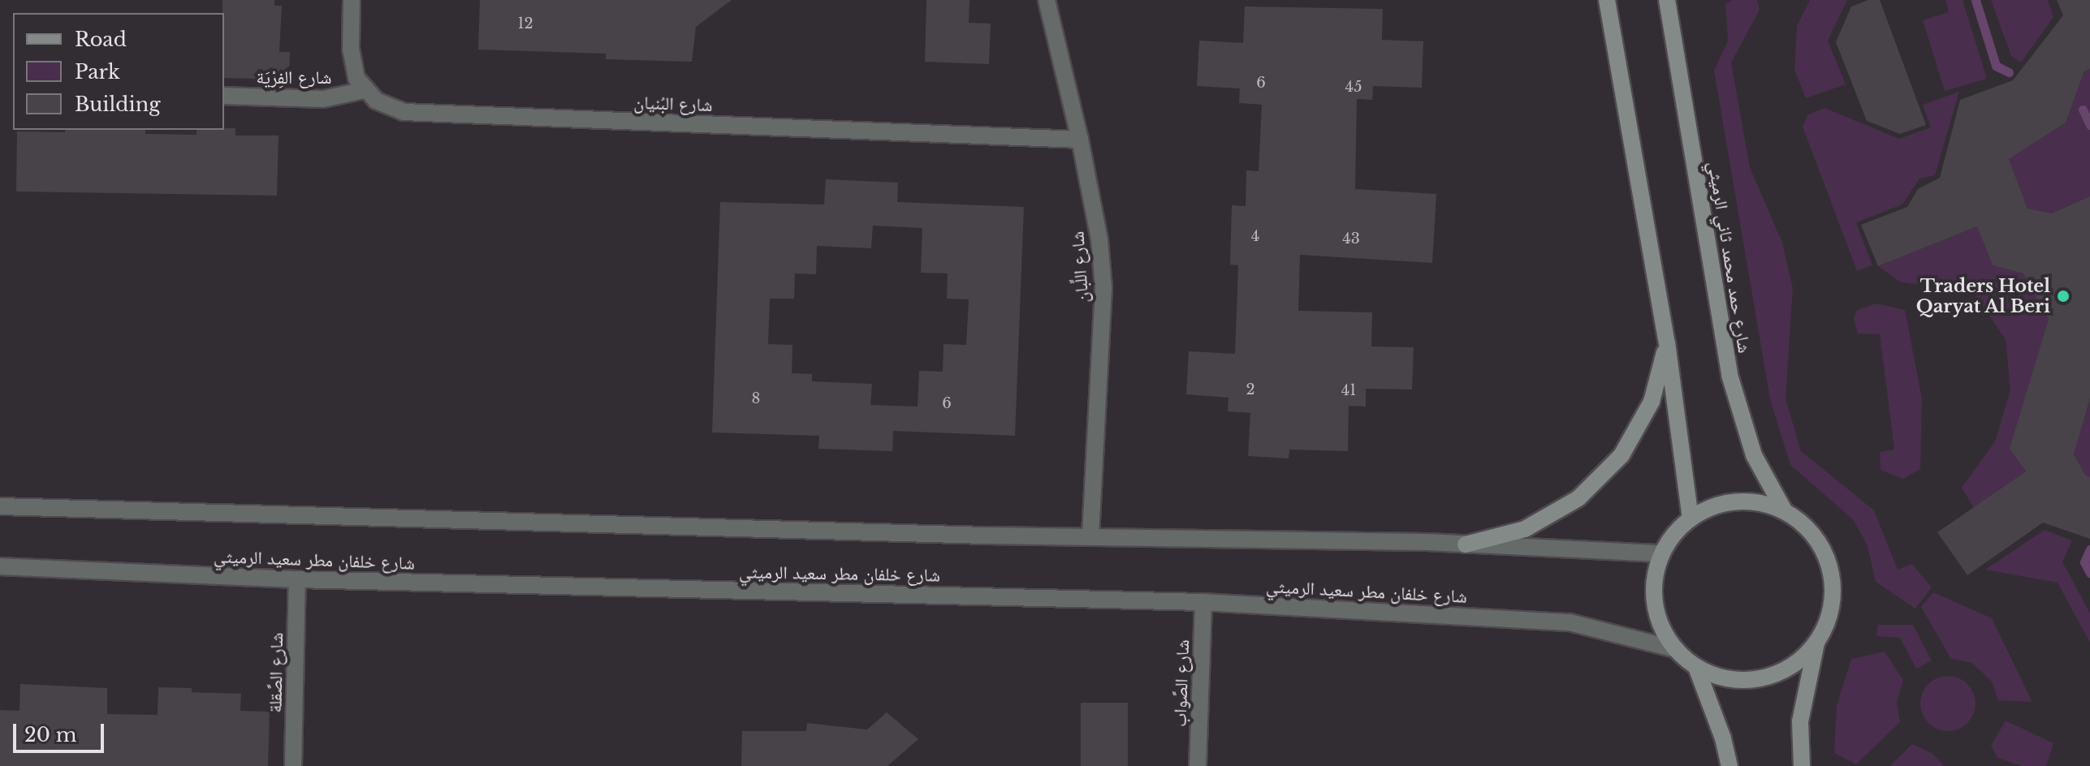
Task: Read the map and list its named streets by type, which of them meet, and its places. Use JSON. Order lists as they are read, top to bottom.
{
  "streets": {
    "main road": ["شارع حمد محمد ثاني الرميثي"],
    "street": [
      "شارع الفِرْيَة",
      "شارع البُنيان",
      "شارع اللِّبان",
      "شارع خلفان مطر سعيد الرميثي",
      "شارع الصَّقلة",
      "شارع الصَّواب"
    ]
  },
  "crossings": [
    ["شارع الفِرْيَة", "شارع البُنيان"],
    ["شارع البُنيان", "شارع اللِّبان"],
    ["شارع حمد محمد ثاني الرميثي", "شارع خلفان مطر سعيد الرميثي"],
    ["شارع خلفان مطر سعيد الرميثي", "شارع الصَّقلة"],
    ["شارع خلفان مطر سعيد الرميثي", "شارع الصَّواب"]
  ],
  "places": ["Traders Hotel Qaryat Al Beri"],
  "house_numbers": [
    "12",
    "6",
    "45",
    "4",
    "43",
    "2",
    "41",
    "8",
    "6"
  ],
  "legend": ["Road", "Park", "Building"],
  "scale_bar": "20 m"
}
